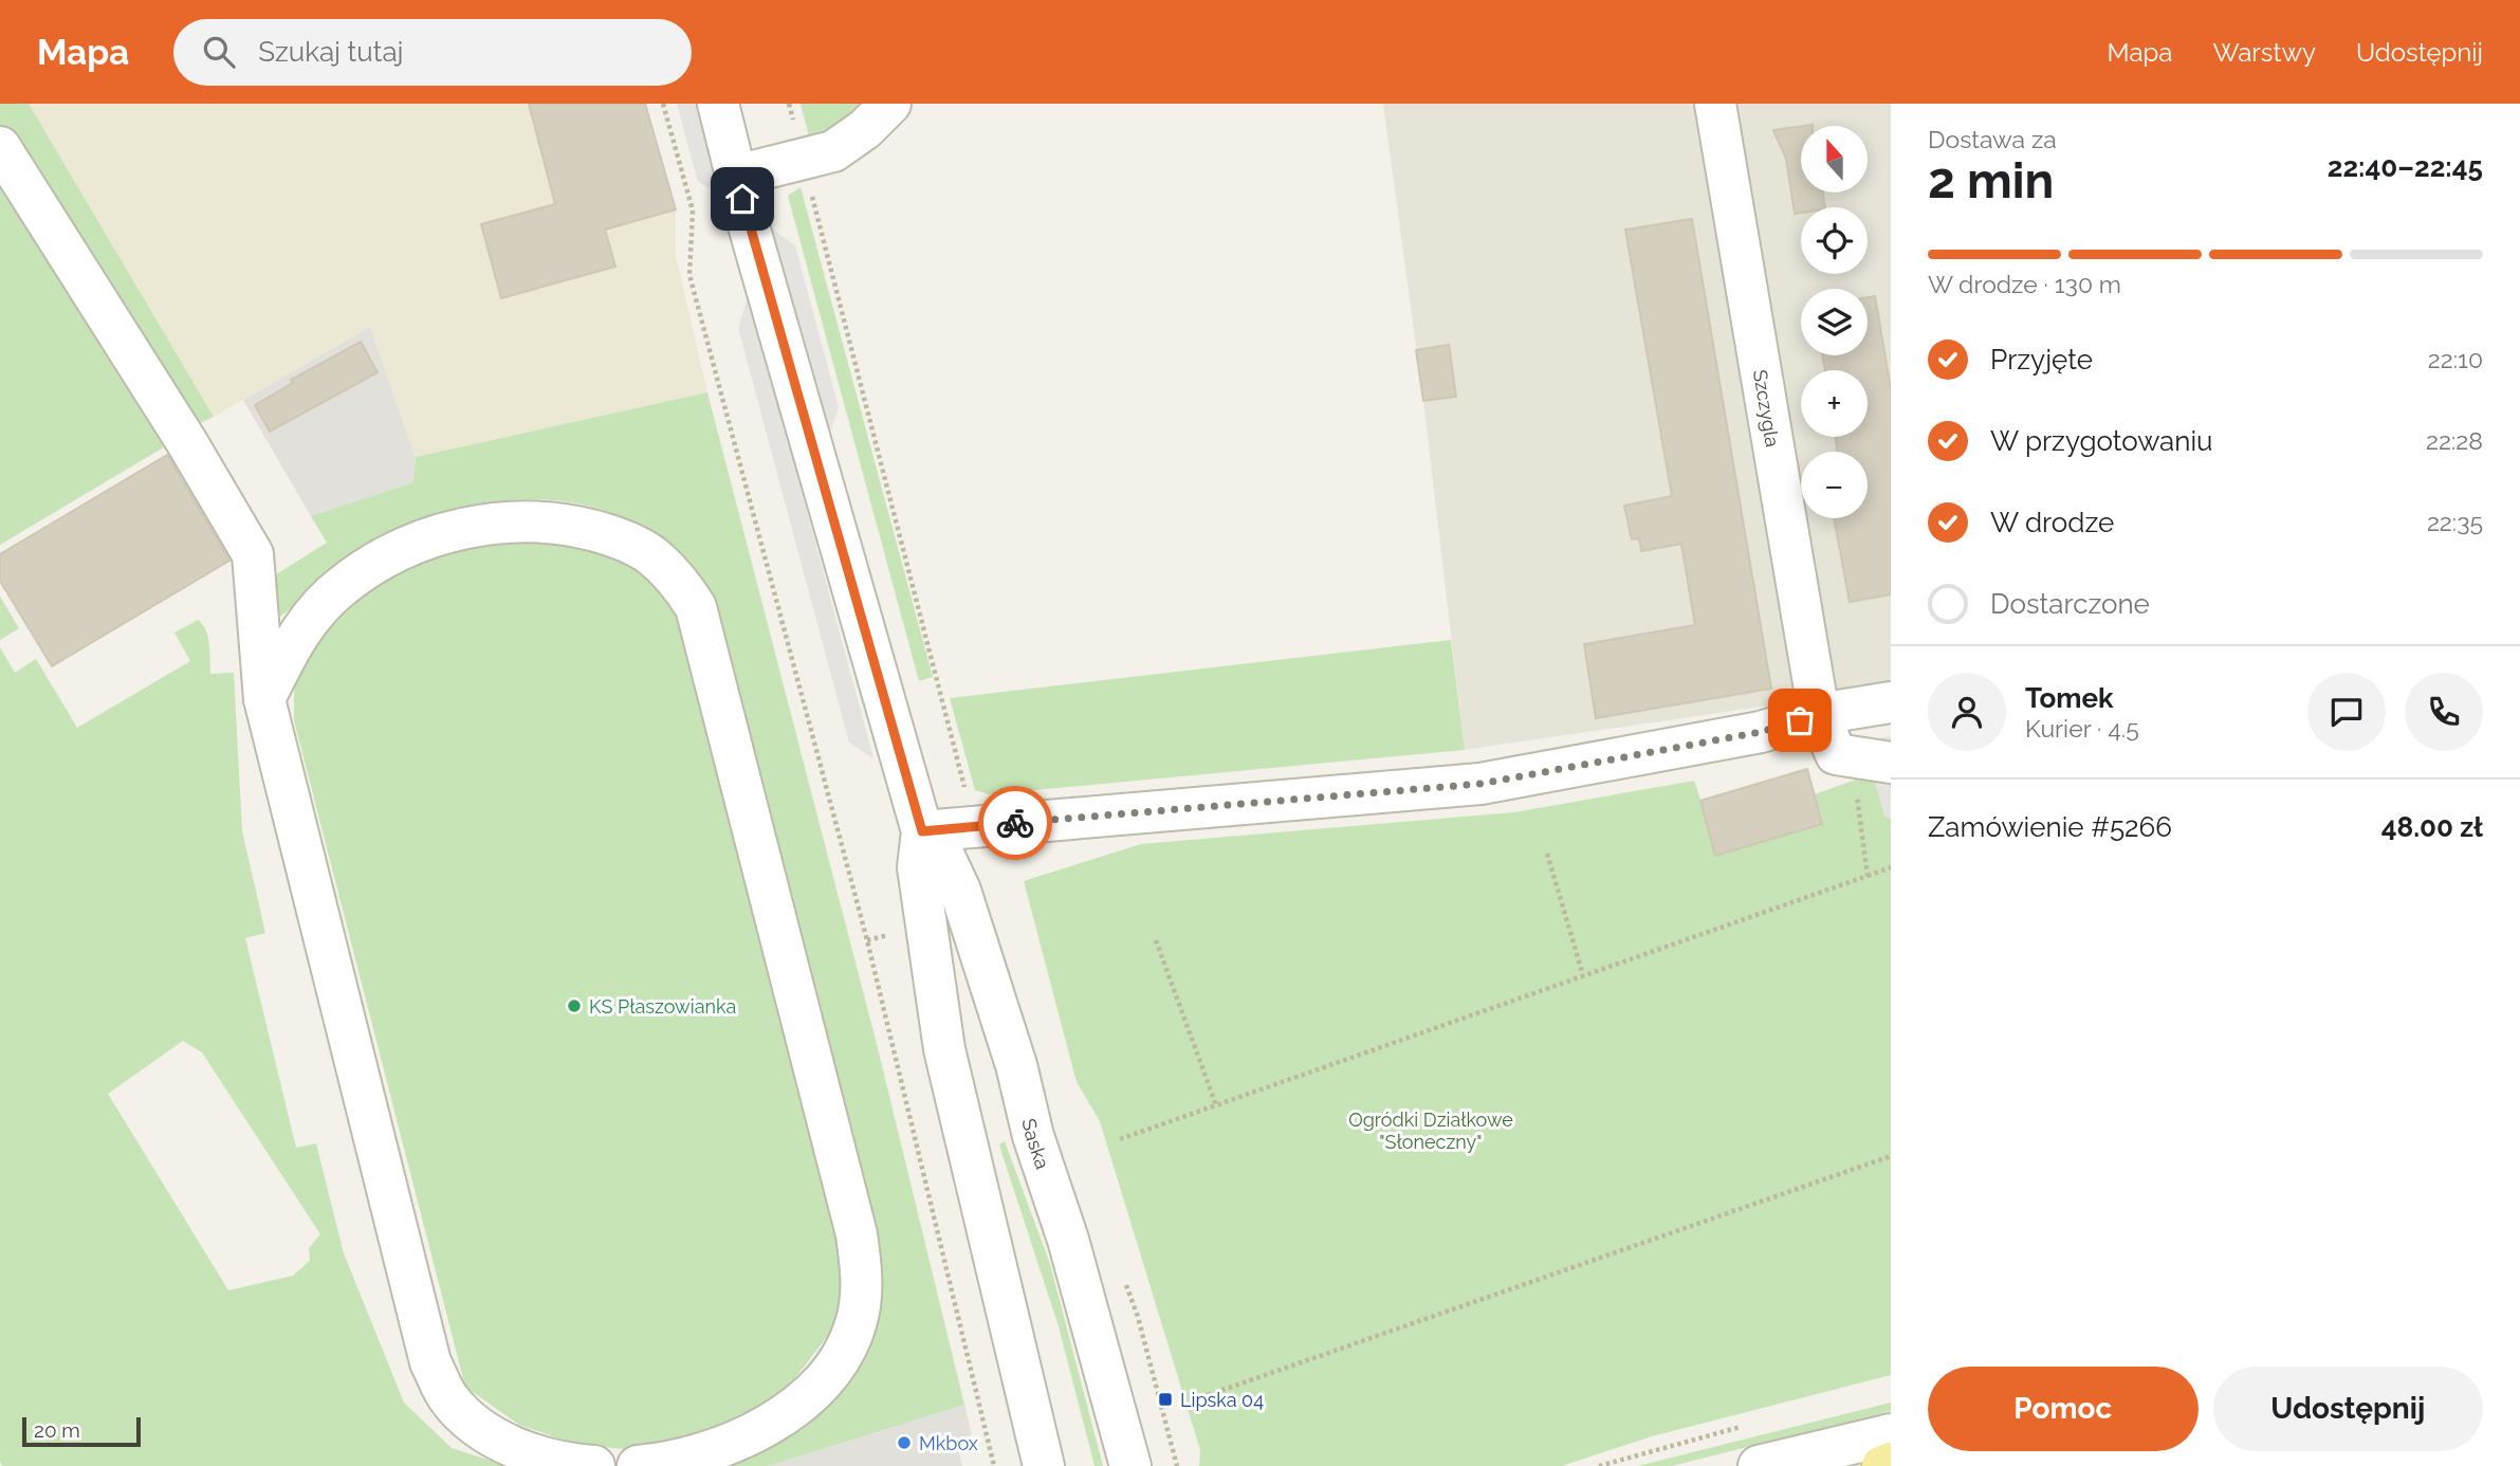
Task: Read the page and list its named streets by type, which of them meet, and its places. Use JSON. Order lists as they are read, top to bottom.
{
  "streets": {
    "street": ["Szczygla", "Saska"]
  },
  "parks": ["Ogródki Działkowe \"Słoneczny\""],
  "places": {
    "other": ["KS Płaszowianka", "Mkbox"],
    "transit": ["Lipska 04"]
  },
  "scale_bar": "20 m",
  "north": "top",
  "page": {
    "header": "Mapa",
    "search": "Szukaj tutaj",
    "nav": ["Mapa", "Warstwy", "Udostępnij"],
    "heading": ["2 min", "Dostawa za", "22:40–22:45"],
    "panel": [
      "Tomek",
      "Kurier · 4.5",
      "Zamówienie #5266",
      "48.00 zł"
    ],
    "map_buttons": ["+", "−"],
    "bar": "W drodze · 130 m",
    "list": [
      ["Przyjęte", "22:10"],
      ["W przygotowaniu", "22:28"],
      ["W drodze", "22:35"],
      "Dostarczone"
    ],
    "buttons": ["Pomoc", "Udostępnij"],
    "scale": "20 m"
  }
}
